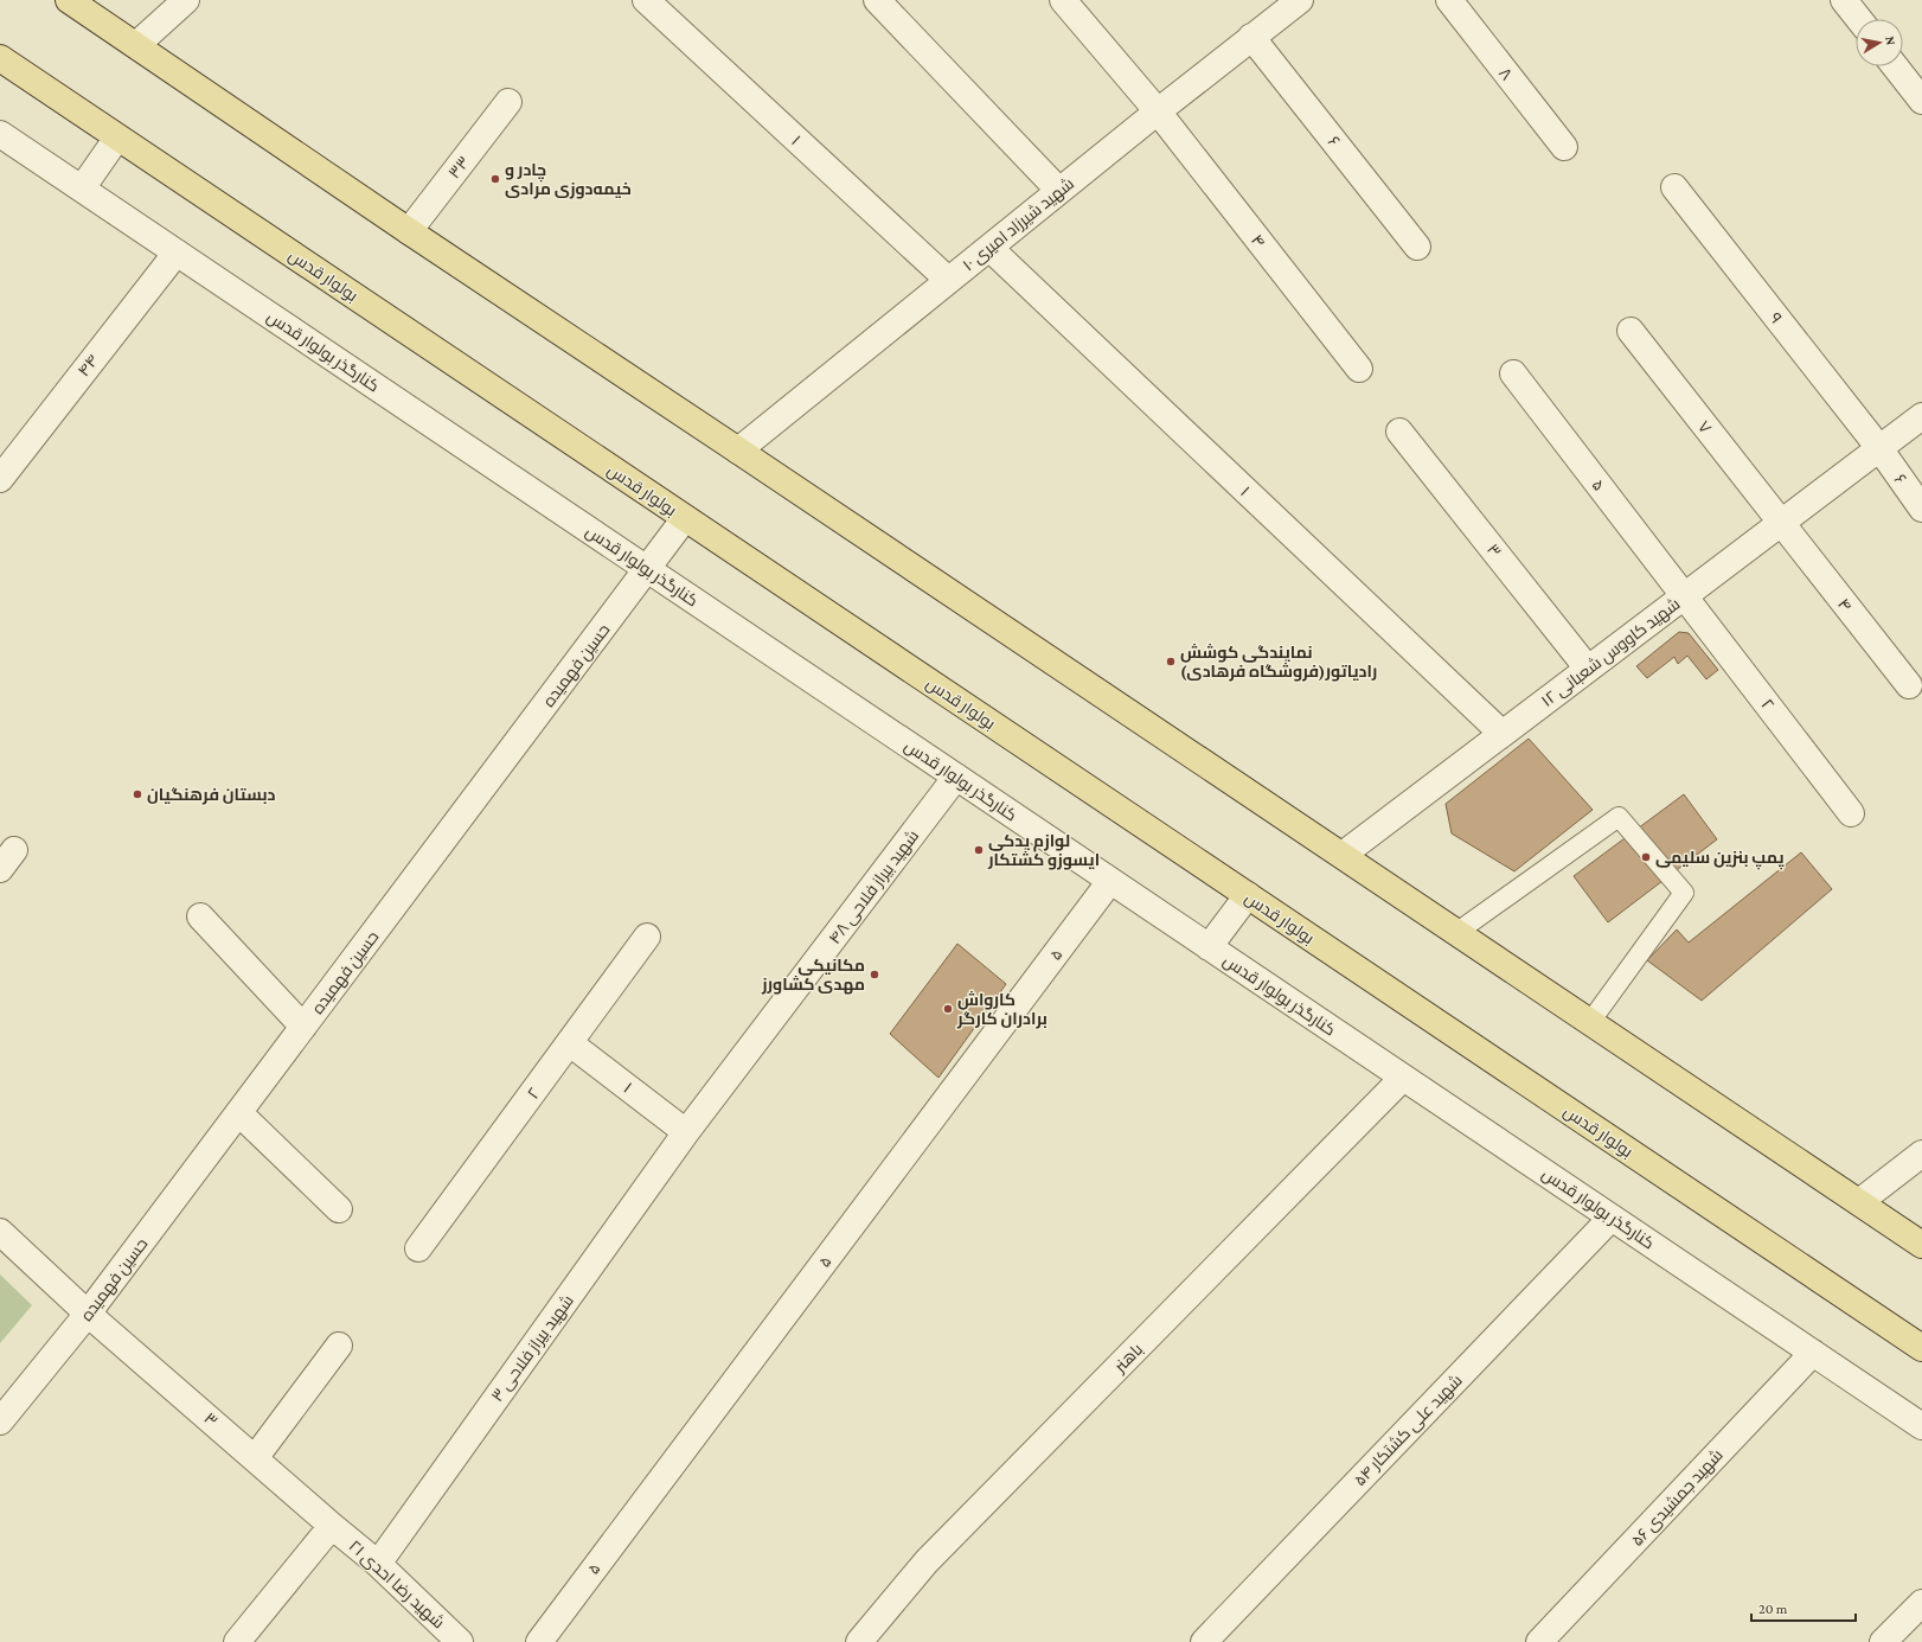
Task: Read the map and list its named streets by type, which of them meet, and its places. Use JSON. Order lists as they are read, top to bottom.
{
  "streets": {
    "main road": ["بولوار قدس"],
    "street": [
      "۸",
      "۱",
      "۶",
      "۳۳",
      "شهید شیرزاد امیری ۱۰",
      "۴",
      "۹",
      "کنارگذر بولوار قدس",
      "۴۴",
      "۷",
      "۵",
      "۳",
      "شهید کاووس شعبانی ۱۲",
      "حسین فهمیده",
      "۲",
      "شهید بیراز فلاحی ۴۸",
      "شهید بیراز فلاحی ۳",
      "باهنر",
      "شهید علی کشتکار ۵۴",
      "شهید جمشیدی ۵۶",
      "شهید رضا احدی ۲۱"
    ]
  },
  "crossings": [
    ["۱", "شهید شیرزاد امیری ۱۰"],
    ["۱", "شهید کاووس شعبانی ۱۲"],
    ["۱", "۲"],
    ["۱", "شهید بیراز فلاحی ۴۸"],
    ["۱", "شهید بیراز فلاحی ۳"],
    ["۶", "شهید شیرزاد امیری ۱۰"],
    ["۶", "۹"],
    ["۶", "شهید کاووس شعبانی ۱۲"],
    ["شهید شیرزاد امیری ۱۰", "۴"],
    ["۴", "۷"],
    ["۴", "شهید کاووس شعبانی ۱۲"],
    ["بولوار قدس", "حسین فهمیده"],
    ["۹", "شهید کاووس شعبانی ۱۲"],
    ["کنارگذر بولوار قدس", "۴۴"],
    ["کنارگذر بولوار قدس", "۵"],
    ["کنارگذر بولوار قدس", "حسین فهمیده"],
    ["کنارگذر بولوار قدس", "شهید بیراز فلاحی ۴۸"],
    ["کنارگذر بولوار قدس", "باهنر"],
    ["کنارگذر بولوار قدس", "شهید علی کشتکار ۵۴"],
    ["کنارگذر بولوار قدس", "شهید جمشیدی ۵۶"],
    ["۷", "شهید کاووس شعبانی ۱۲"],
    ["۵", "شهید کاووس شعبانی ۱۲"],
    ["۵", "۲"],
    ["۳", "شهید کاووس شعبانی ۱۲"],
    ["۳", "حسین فهمیده"],
    ["۳", "شهید رضا احدی ۲۱"],
    ["شهید کاووس شعبانی ۱۲", "۲"],
    ["شهید بیراز فلاحی ۴۸", "شهید بیراز فلاحی ۳"],
    ["شهید بیراز فلاحی ۳", "شهید رضا احدی ۲۱"]
  ],
  "places": [
    "چادر و خیمه‌دوزی مرادی",
    "نمایندگی کوشش رادیاتور(فروشگاه فرهادی)",
    "دبستان فرهنگیان",
    "لوازم یدکی ایسوزو کشتکار",
    "پمپ بنزین سلیمی",
    "مکانیکی مهدی کشاورز",
    "کارواش برادران کارگر"
  ],
  "scale_bar": "20 m",
  "north": "right"
}
